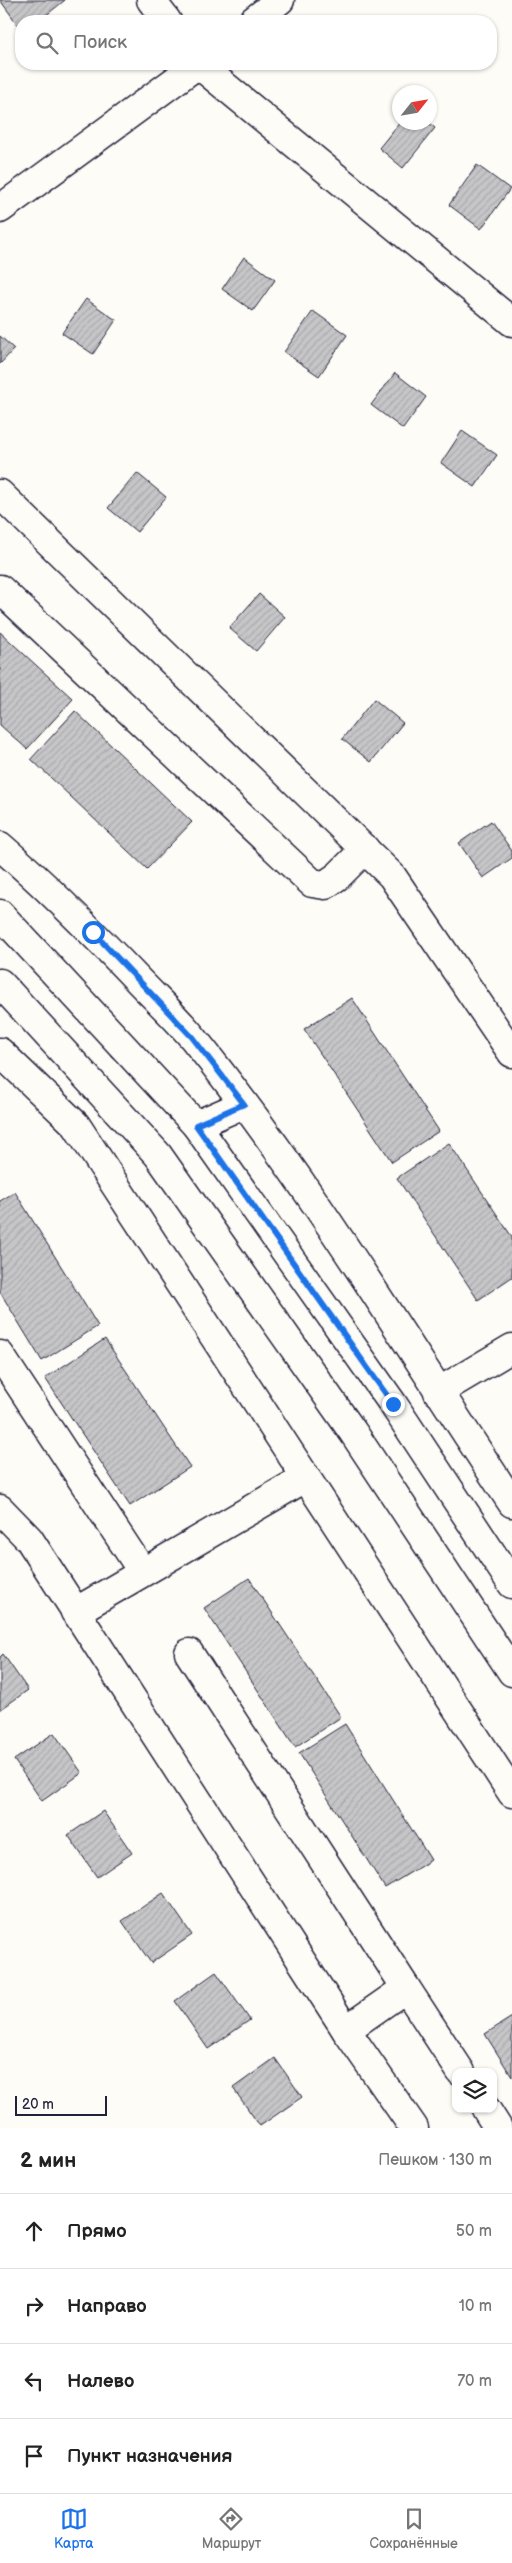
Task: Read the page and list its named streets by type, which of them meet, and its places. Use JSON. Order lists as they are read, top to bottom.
{
  "scale_bar": "20 m",
  "north": "top right",
  "page": {
    "search": "Поиск",
    "scale": "20 m",
    "heading": ["2 мин", "Пешком · 130 m"],
    "list": [
      ["Прямо", "50 m"],
      ["Направо", "10 m"],
      ["Налево", "70 m"],
      "Пункт назначения"
    ],
    "nav": ["Карта", "Маршрут", "Сохранённые"]
  }
}
